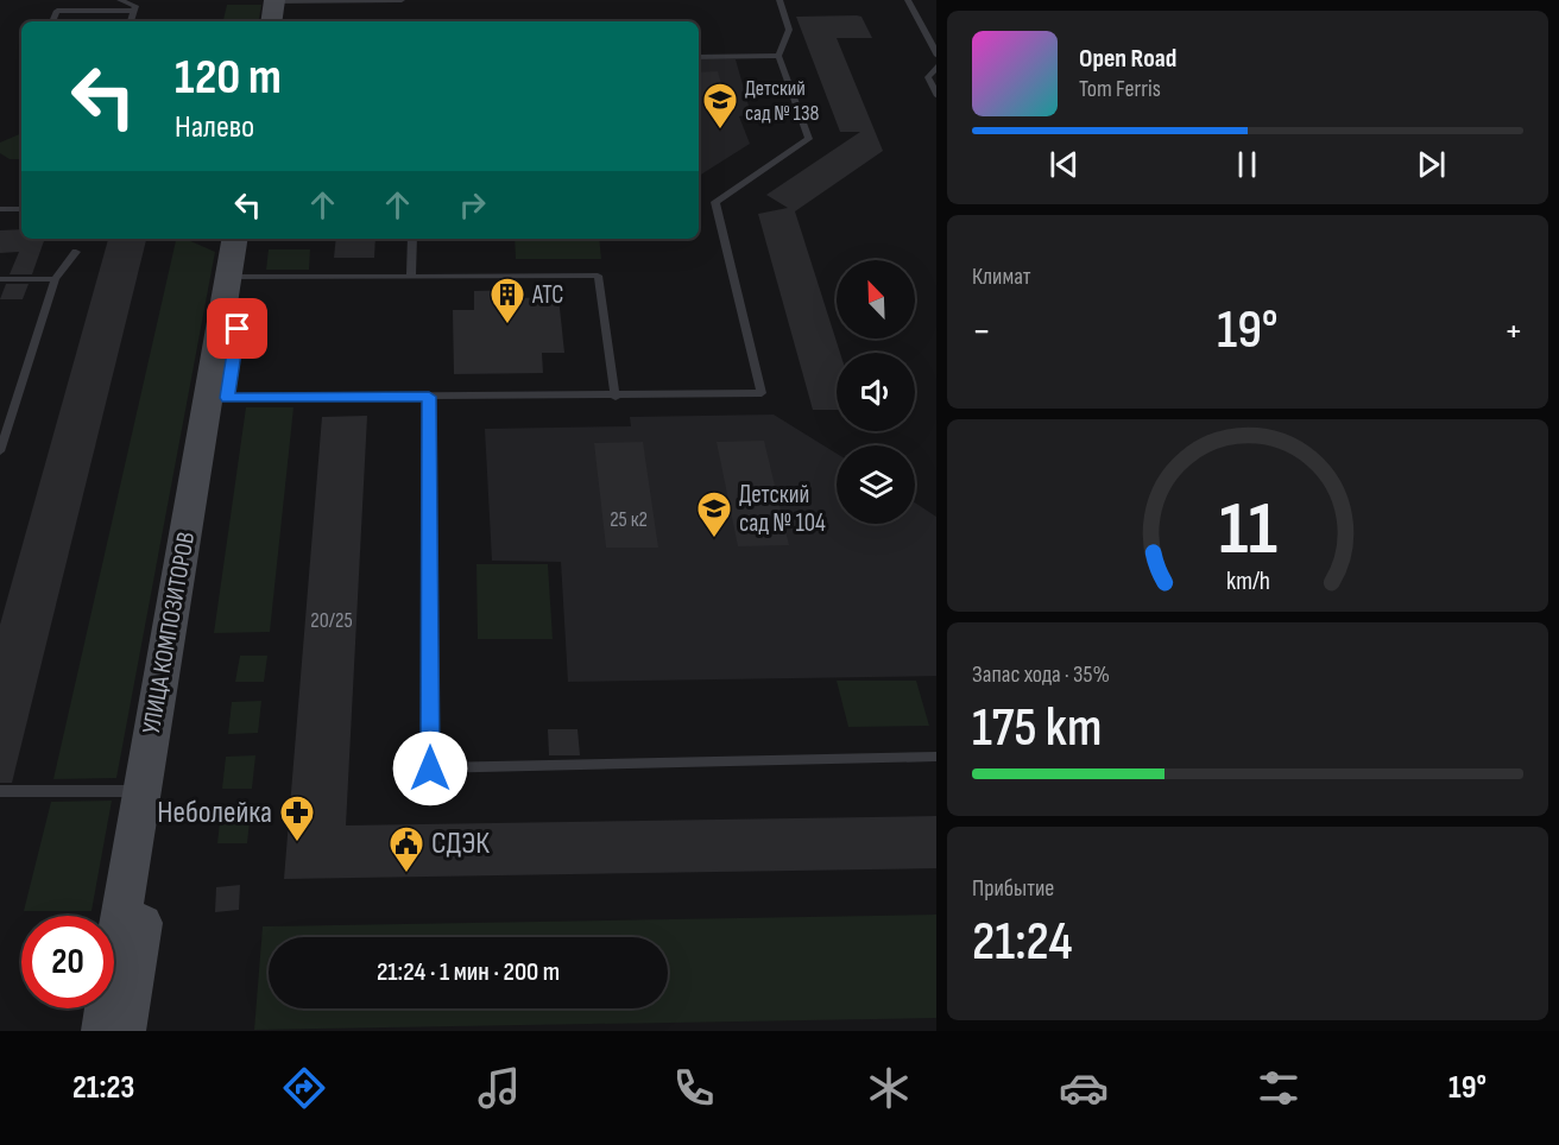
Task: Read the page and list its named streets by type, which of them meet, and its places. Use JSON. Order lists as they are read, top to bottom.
{
  "streets": {
    "street": ["УЛИЦА КОМПОЗИТОРОВ"]
  },
  "places": {
    "school or university": ["Детский сад № 138", "Детский сад № 104"],
    "building": ["АТС"],
    "pharmacy": ["Неболейка"],
    "public building": ["СДЭК"]
  },
  "house_numbers": ["25 к2", "20/25"],
  "north": "top left",
  "page": {
    "turn": ["120 m", "Налево"],
    "song": ["Open Road", "Tom Ferris"],
    "tile": [
      "Климат",
      ["Запас хода · 35%", "175 km"],
      ["Прибытие", "21:24"]
    ],
    "heat": ["−", "19°", "+"],
    "limit": "20",
    "trip": "21:24 · 1 мин · 200 m",
    "tabs": ["21:23", "19°"],
    "gauge": ["11", "km/h"]
  }
}
